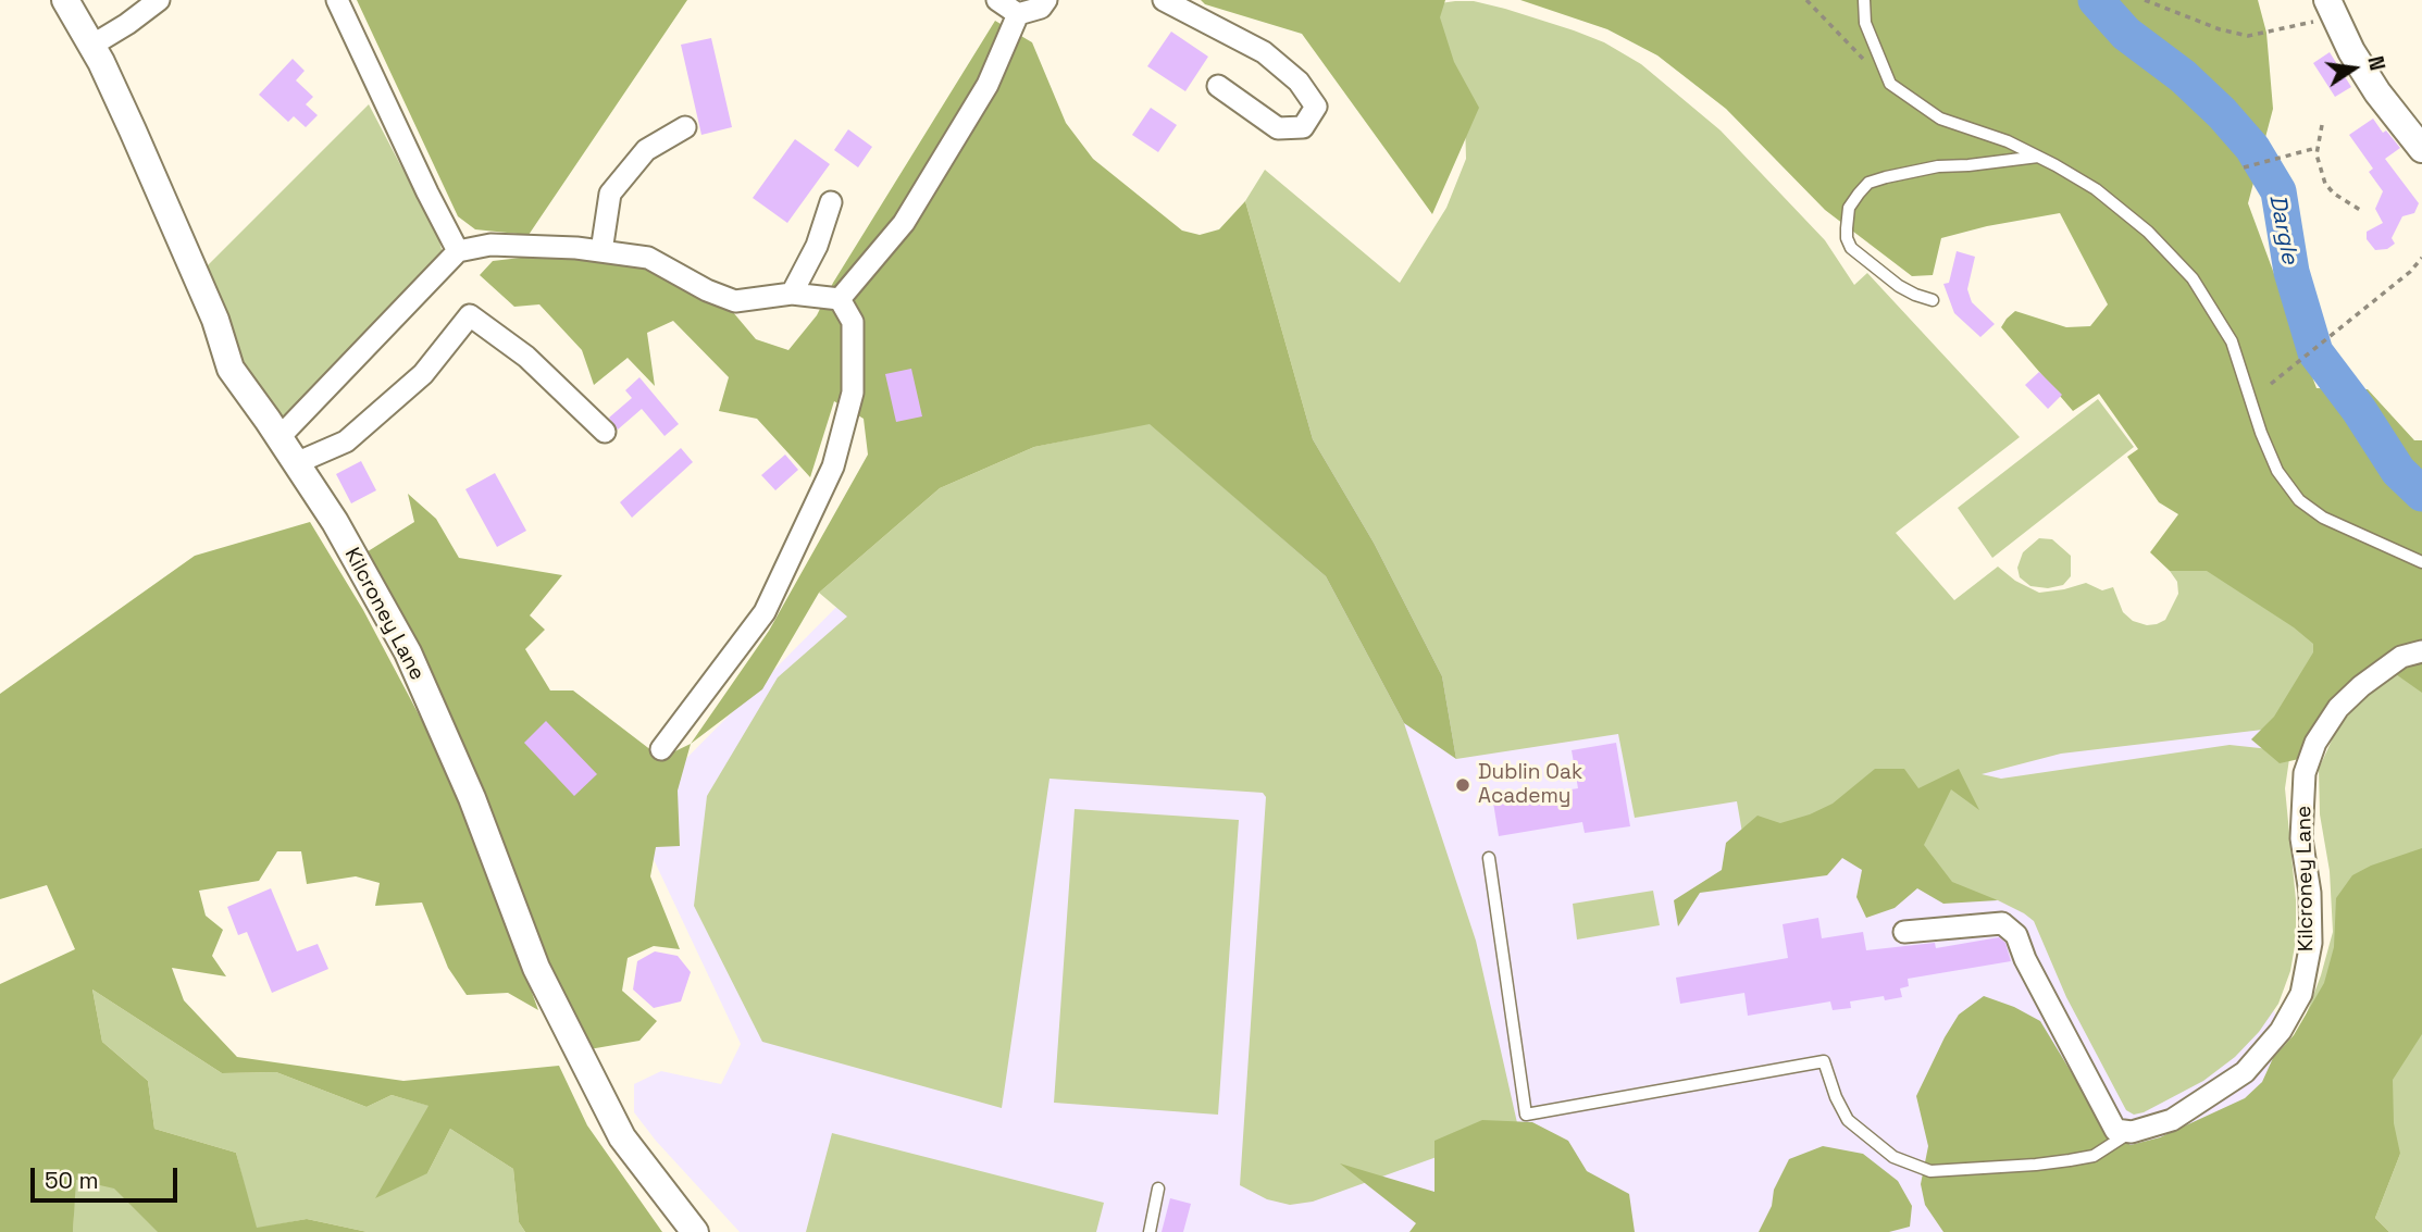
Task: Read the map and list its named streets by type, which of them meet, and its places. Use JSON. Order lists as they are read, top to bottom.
{
  "streets": {
    "street": ["Kilcroney Lane"]
  },
  "water": ["Dargle"],
  "places": ["Dublin Oak Academy"],
  "scale_bar": "50 m",
  "north": "right"
}
